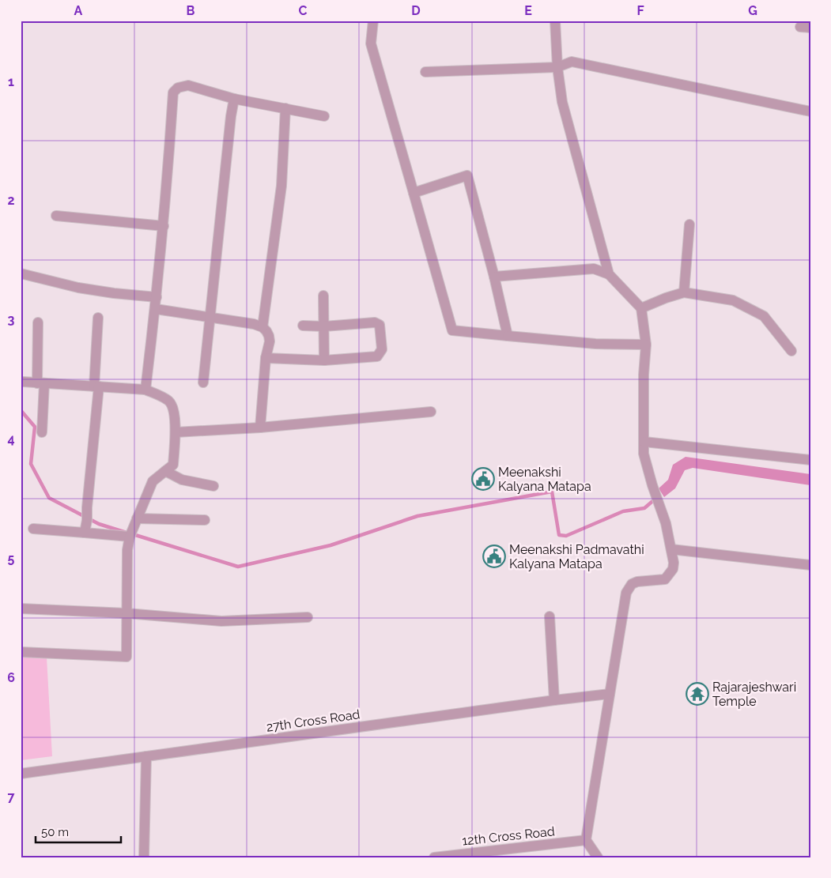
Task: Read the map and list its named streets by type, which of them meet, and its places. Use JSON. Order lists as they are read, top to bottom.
{
  "streets": {
    "street": ["27th Cross Road", "12th Cross Road"]
  },
  "places": {
    "public building": ["Meenakshi Kalyana Matapa", "Meenakshi Padmavathi Kalyana Matapa"],
    "temple": ["Rajarajeshwari Temple"]
  },
  "scale_bar": "50 m",
  "grid": {
    "columns": [
      "A",
      "B",
      "C",
      "D",
      "E",
      "F",
      "G"
    ],
    "rows": [
      "1",
      "2",
      "3",
      "4",
      "5",
      "6",
      "7"
    ]
  }
}
